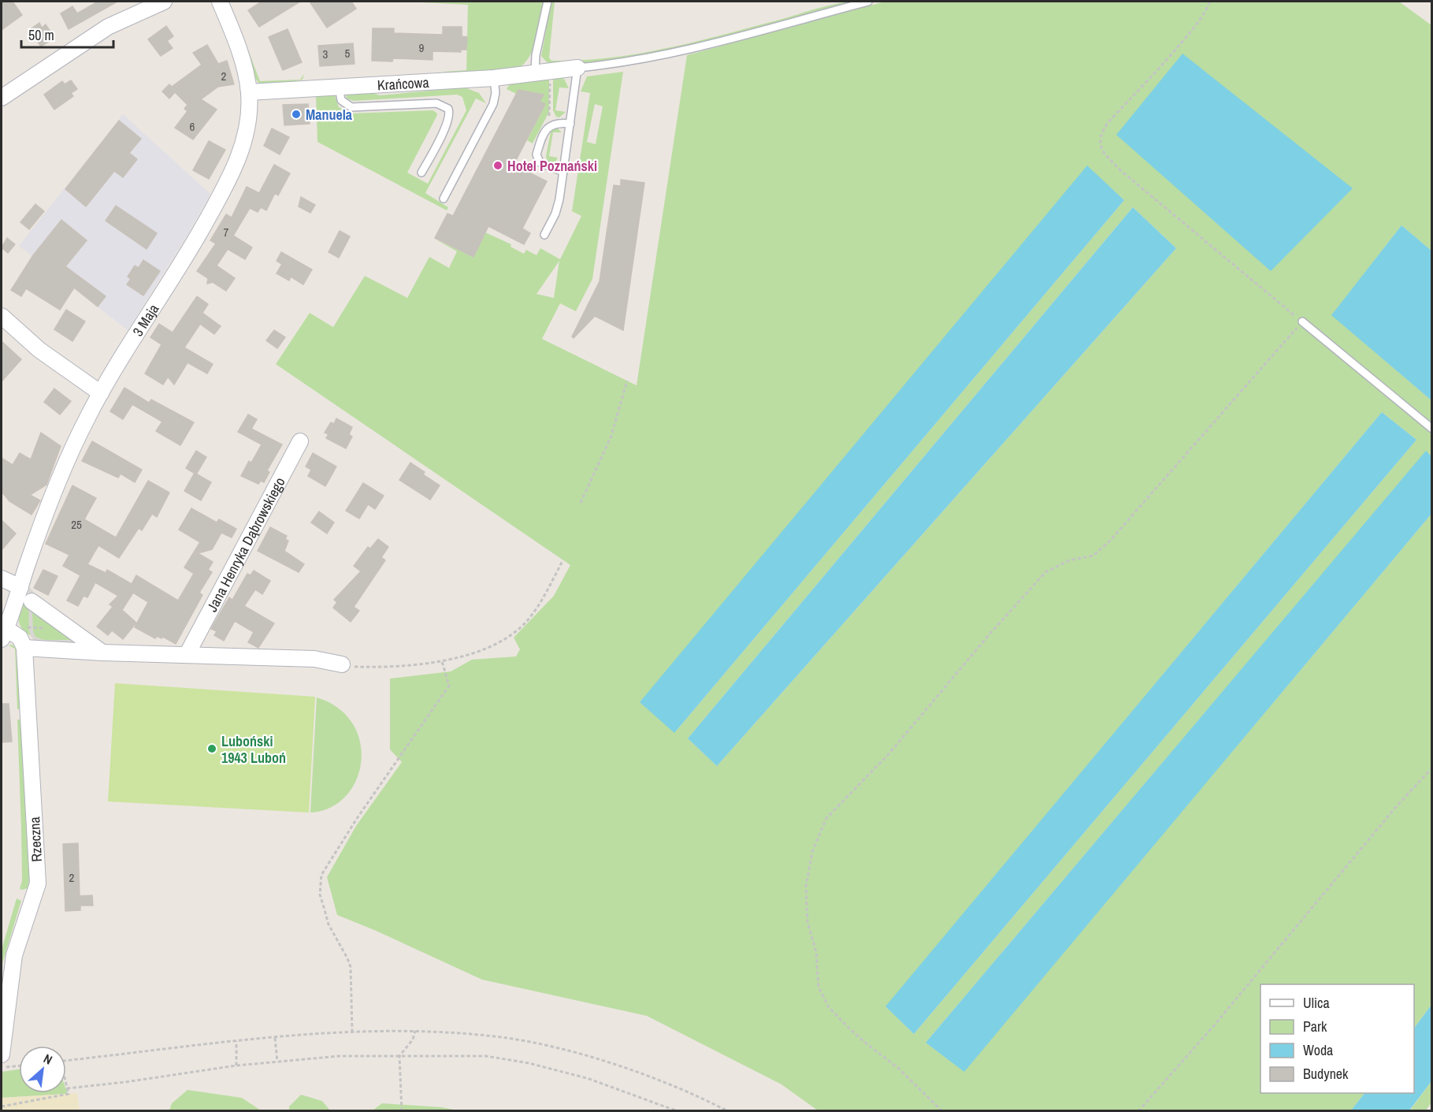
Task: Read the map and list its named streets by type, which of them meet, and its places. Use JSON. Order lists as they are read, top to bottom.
{
  "streets": {
    "street": [
      "Krańcowa",
      "3 Maja",
      "Jana Henryka Dąbrowskiego",
      "Rzeczna"
    ]
  },
  "crossings": [
    ["Krańcowa", "3 Maja"]
  ],
  "places": ["Manuela", "Hotel Poznański", "Luboński 1943 Luboń"],
  "house_numbers": [
    "9",
    "5",
    "3",
    "2",
    "6",
    "7",
    "25",
    "2"
  ],
  "legend": [
    "Ulica",
    "Park",
    "Woda",
    "Budynek"
  ],
  "scale_bar": "50 m",
  "north": "top right"
}
